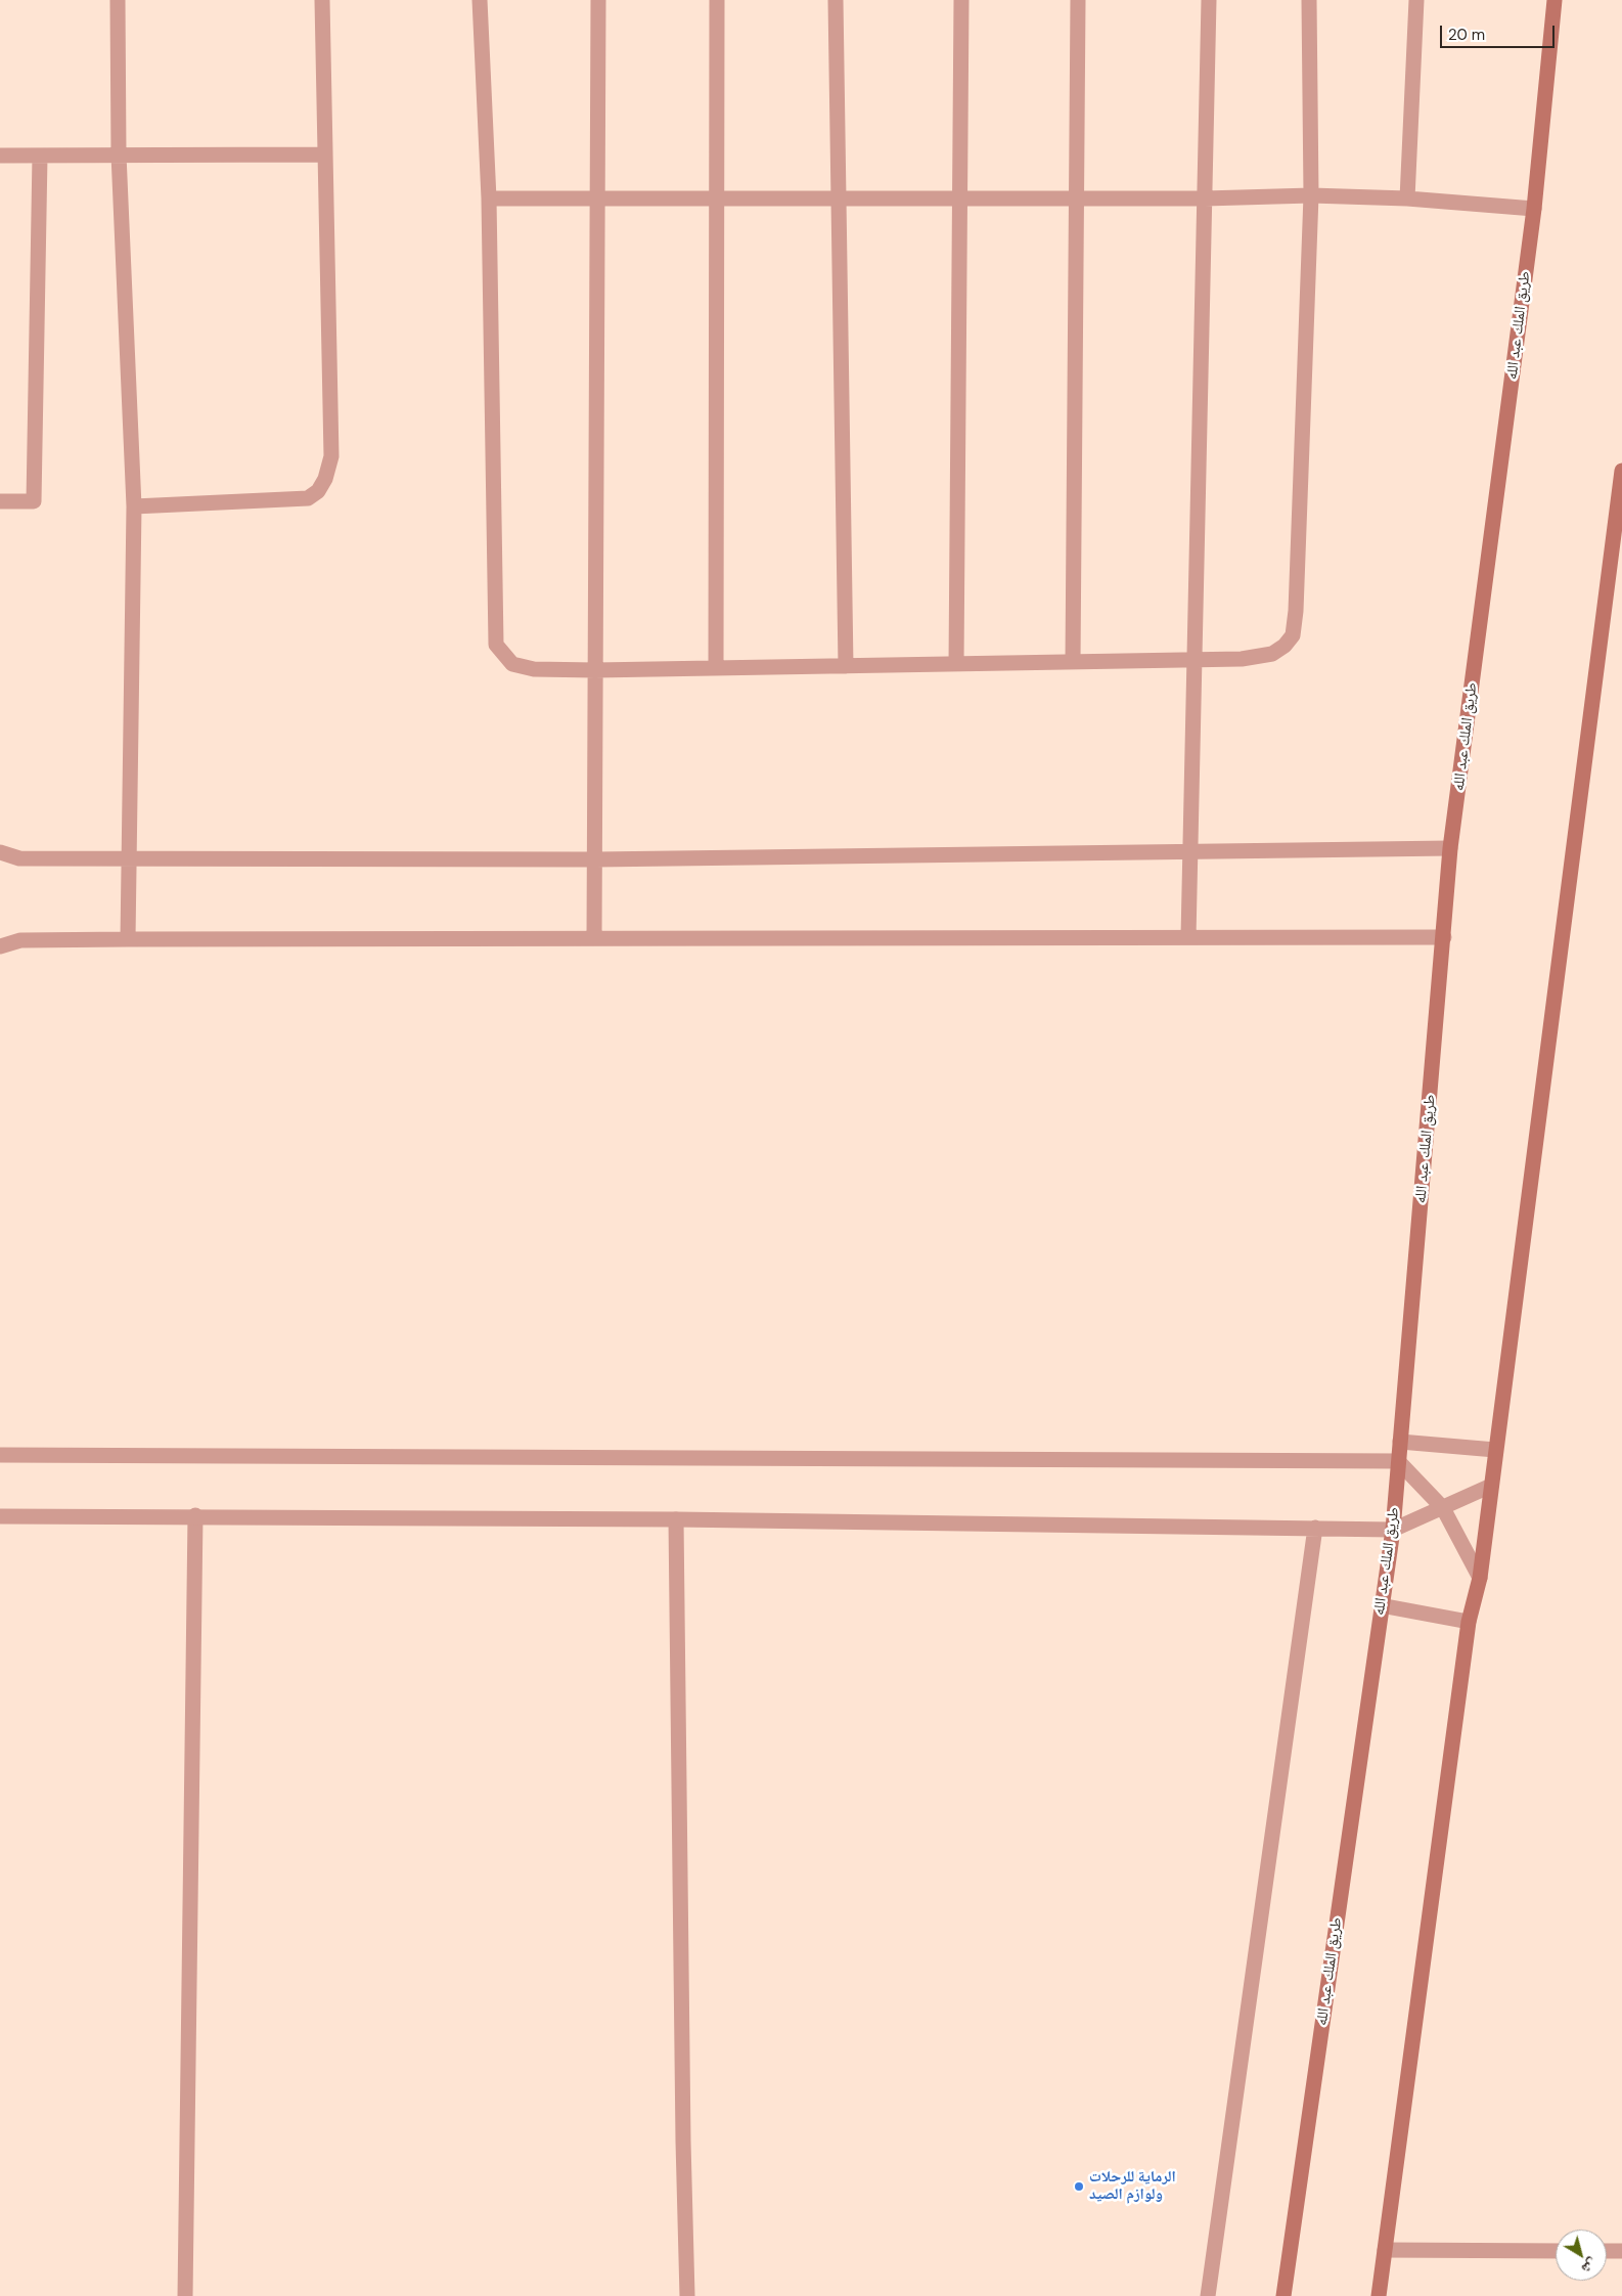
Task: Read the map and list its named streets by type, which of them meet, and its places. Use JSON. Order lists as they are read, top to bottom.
{
  "streets": {
    "main road": ["طريق الملك عبد الله"]
  },
  "places": ["الرماية للرحلات ولوازم الصيد"],
  "scale_bar": "20 m",
  "north": "bottom right"
}
